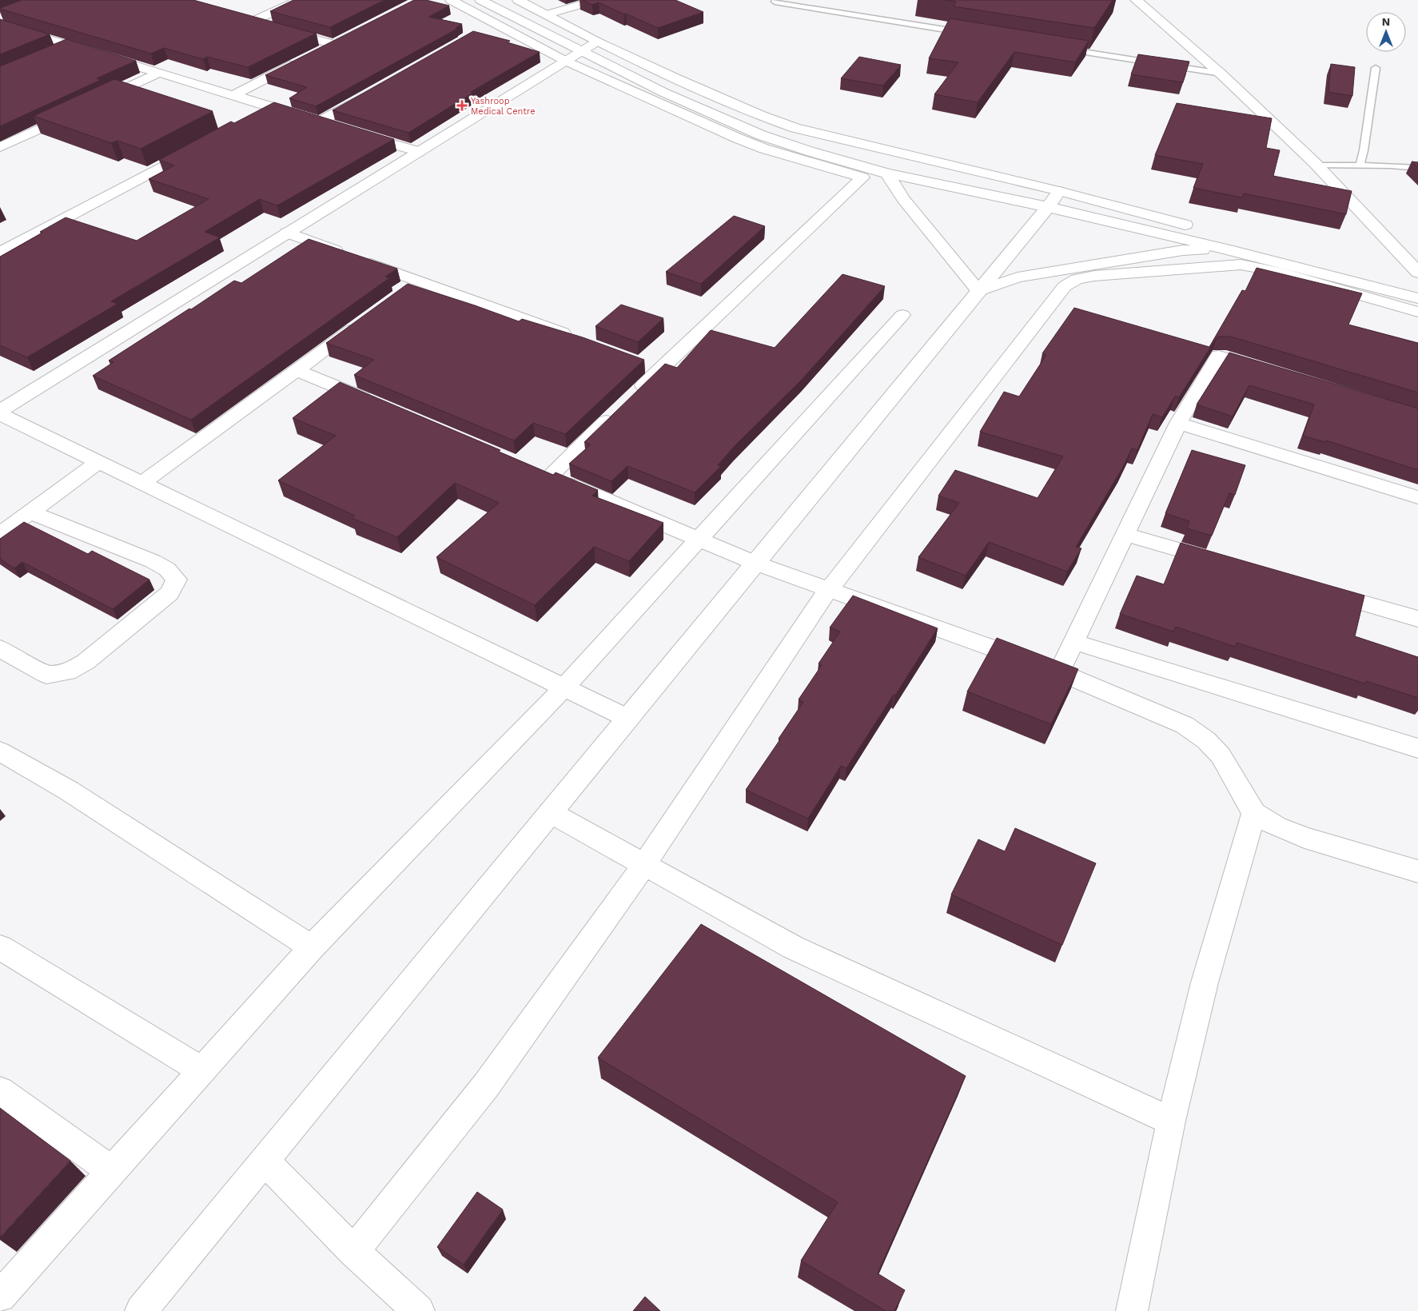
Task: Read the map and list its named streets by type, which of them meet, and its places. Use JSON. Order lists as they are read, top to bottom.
{
  "places": {
    "health": ["Yashroop Medical Centre"]
  },
  "north": "top"
}
